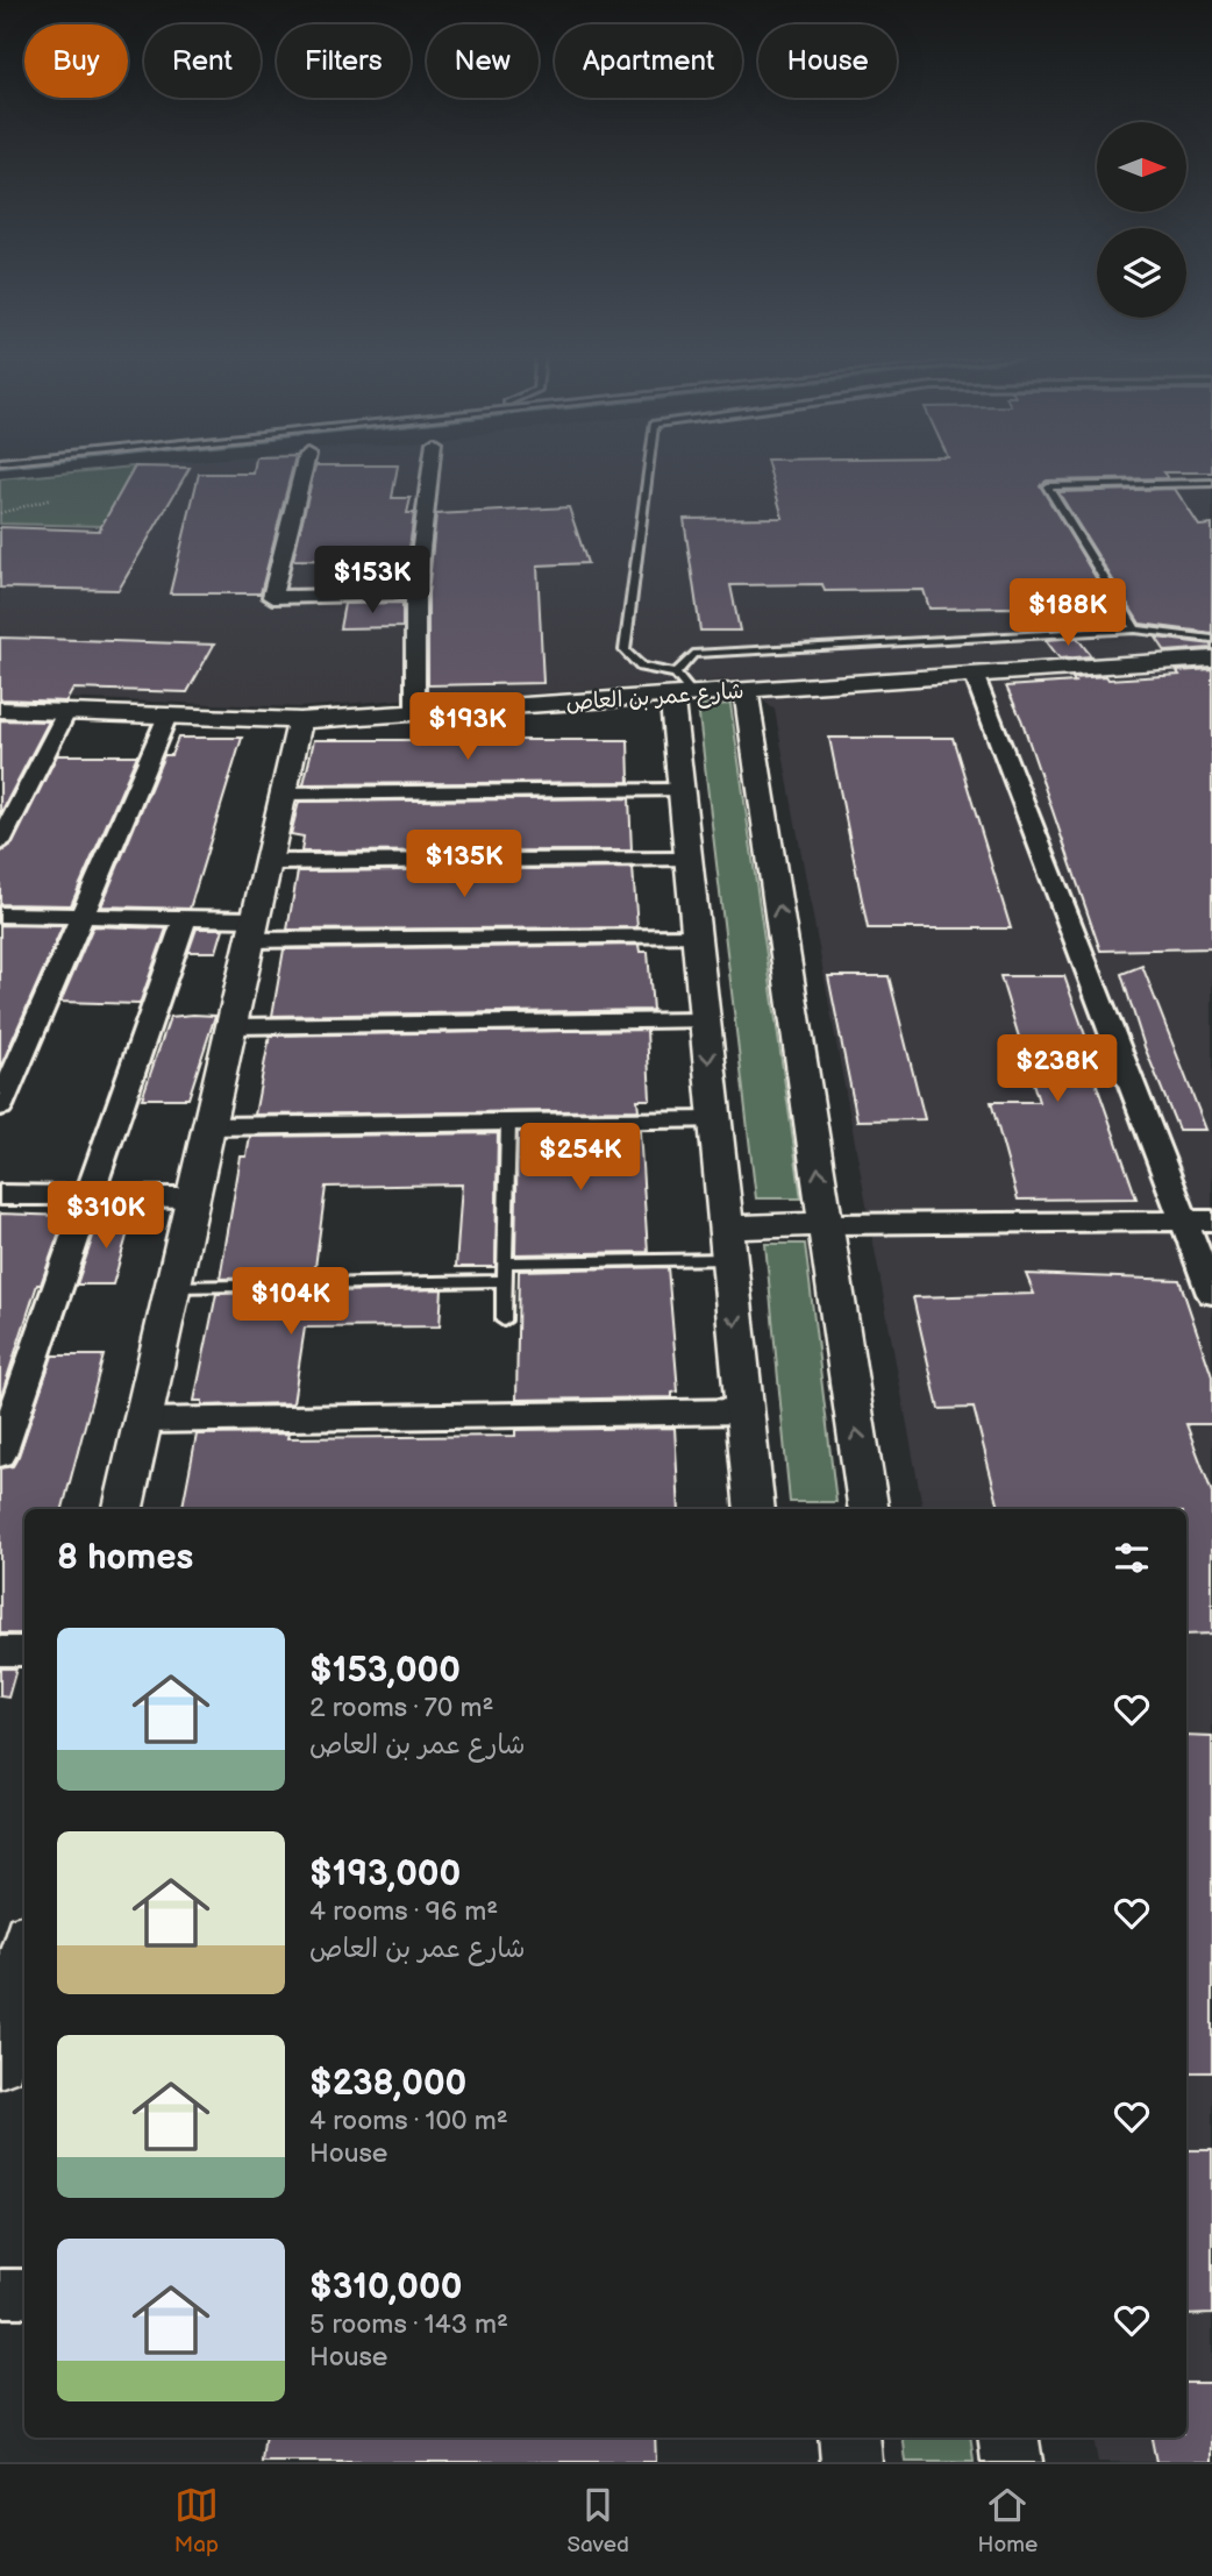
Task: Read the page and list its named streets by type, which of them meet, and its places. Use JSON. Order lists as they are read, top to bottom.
{
  "streets": {
    "street": ["شارع عمر بن العاص"]
  },
  "north": "right",
  "page": {
    "chip": [
      "Buy",
      "Rent",
      "Filters",
      "New",
      "Apartment",
      "House"
    ],
    "price": [
      "$153K",
      "$188K",
      "$193K",
      "$135K",
      "$238K",
      "$254K",
      "$310K",
      "$104K"
    ],
    "heading": "8 homes",
    "list": [
      {
        "name": "$153,000",
        "note": "2 rooms · 70 m² · شارع عمر بن العاص"
      },
      {
        "name": "$193,000",
        "note": "4 rooms · 96 m² · شارع عمر بن العاص"
      },
      {
        "name": "$238,000",
        "note": "4 rooms · 100 m² · House"
      },
      {
        "name": "$310,000",
        "note": "5 rooms · 143 m² · House"
      }
    ],
    "tabs": ["Map", "Saved", "Home"]
  }
}
